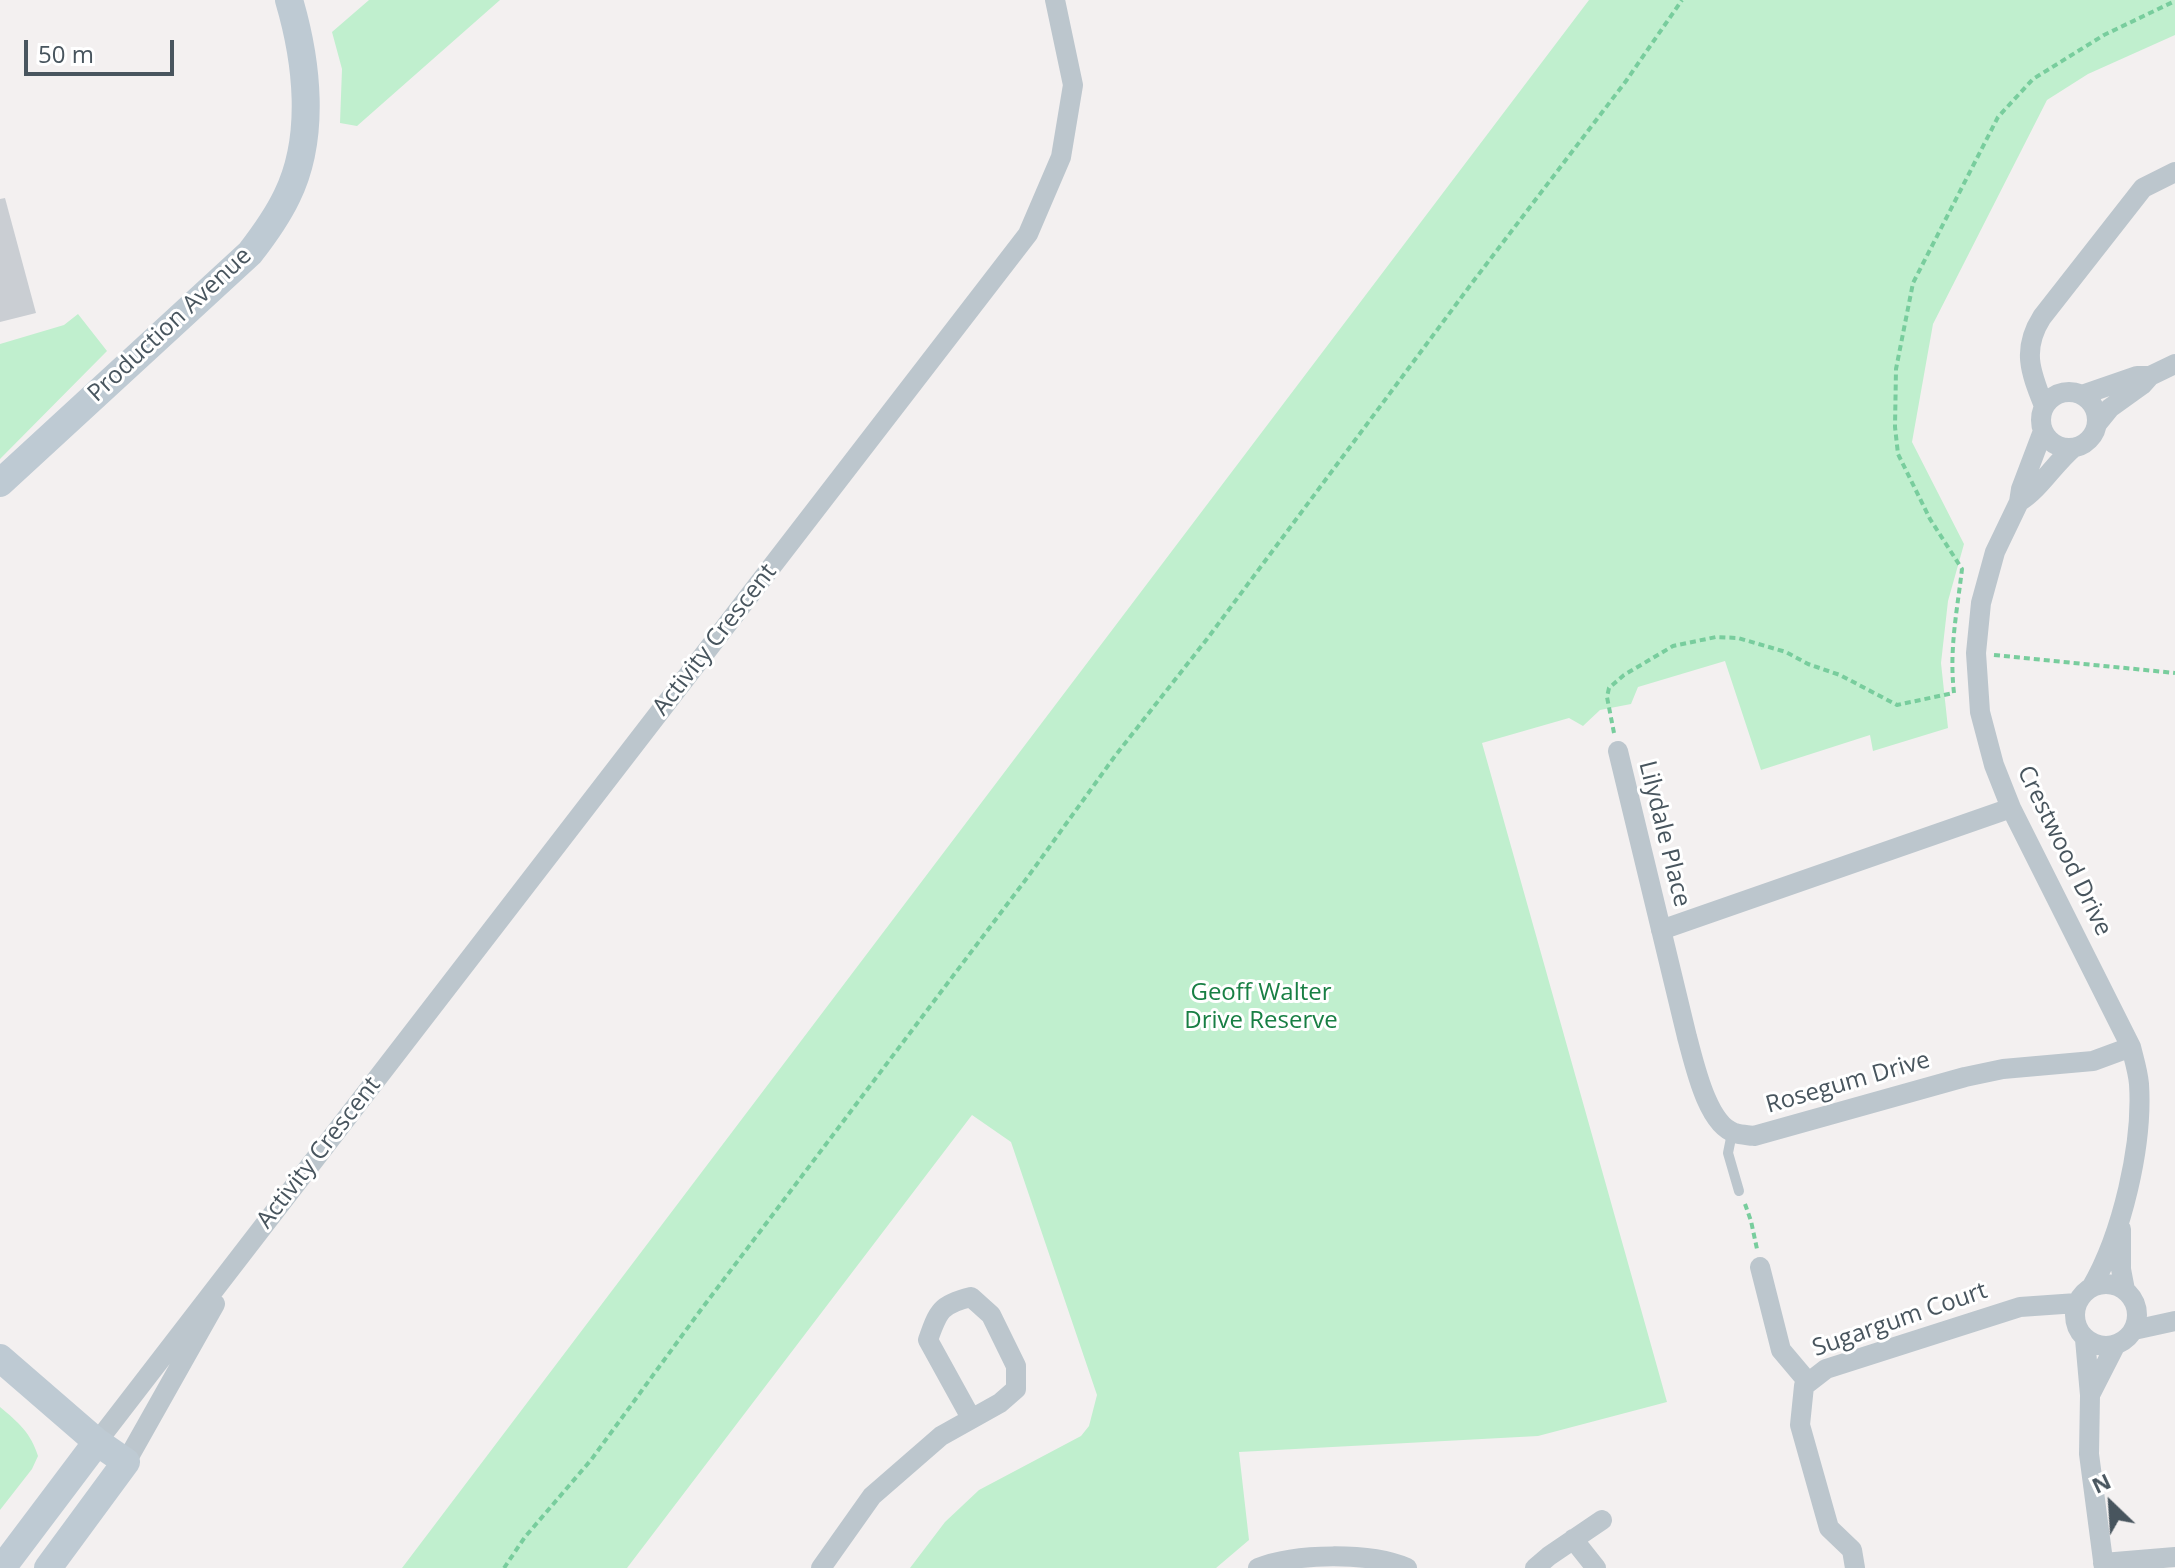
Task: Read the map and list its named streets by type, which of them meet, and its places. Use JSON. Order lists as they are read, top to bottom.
{
  "streets": {
    "main road": ["Production Avenue", "Activity Crescent"],
    "street": [
      "Lilydale Place",
      "Crestwood Drive",
      "Rosegum Drive",
      "Sugargum Court"
    ]
  },
  "crossings": [
    ["Crestwood Drive", "Rosegum Drive"],
    ["Crestwood Drive", "Sugargum Court"]
  ],
  "parks": ["Geoff Walter Drive Reserve"],
  "scale_bar": "50 m",
  "north": "top left"
}
